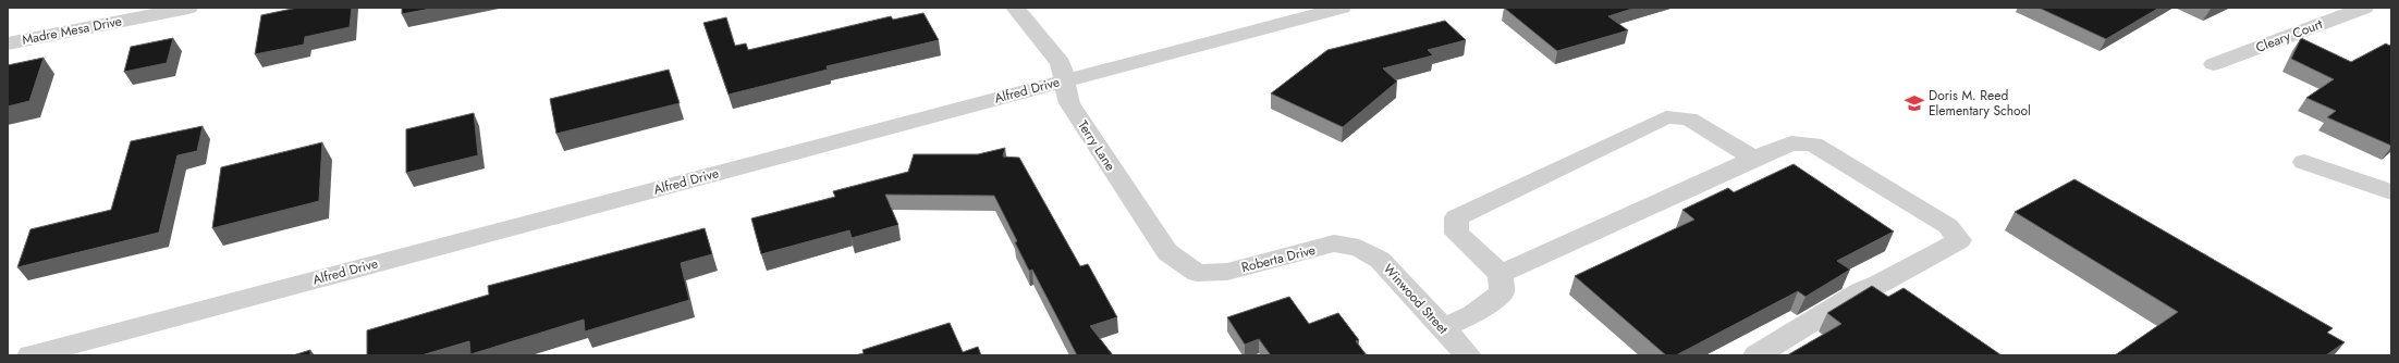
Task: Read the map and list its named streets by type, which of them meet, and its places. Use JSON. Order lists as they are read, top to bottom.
{
  "streets": {
    "street": [
      "Madre Mesa Drive",
      "Cleary Court",
      "Alfred Drive",
      "Terry Lane",
      "Roberta Drive",
      "Winwood Street"
    ]
  },
  "crossings": [
    ["Alfred Drive", "Terry Lane"],
    ["Terry Lane", "Roberta Drive"],
    ["Roberta Drive", "Winwood Street"]
  ],
  "places": {
    "school or university": ["Doris M. Reed Elementary School"]
  }
}
